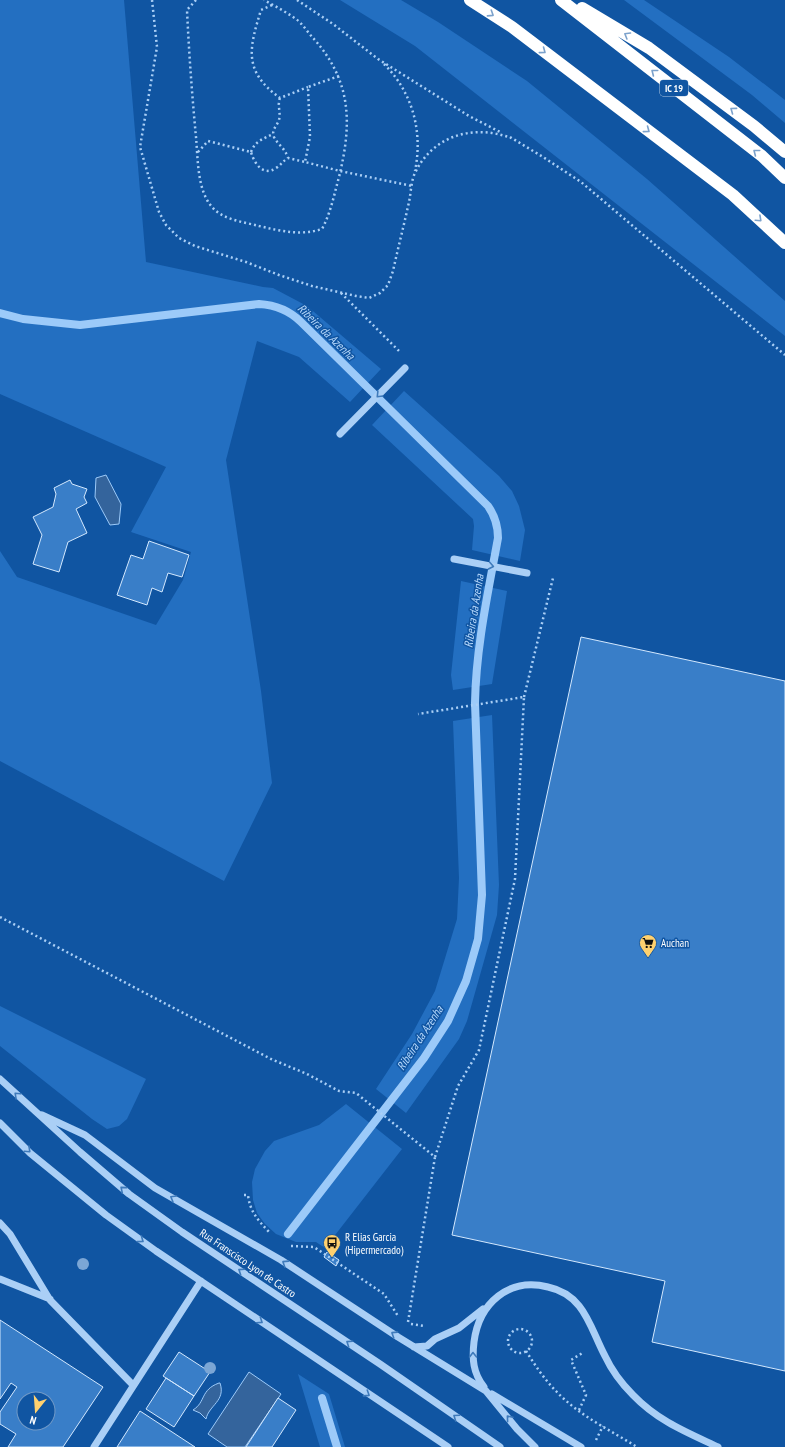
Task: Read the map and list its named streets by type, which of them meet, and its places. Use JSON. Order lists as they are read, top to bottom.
{
  "streets": {
    "highway": ["IC 19"],
    "street": ["Rua Franscisco Lyon de Castro"]
  },
  "water": ["Ribeira da Azenha"],
  "places": {
    "supermarket": ["Auchan"],
    "bus stop": ["R Elias Garcia (Hipermercado)"]
  },
  "north": "bottom"
}
